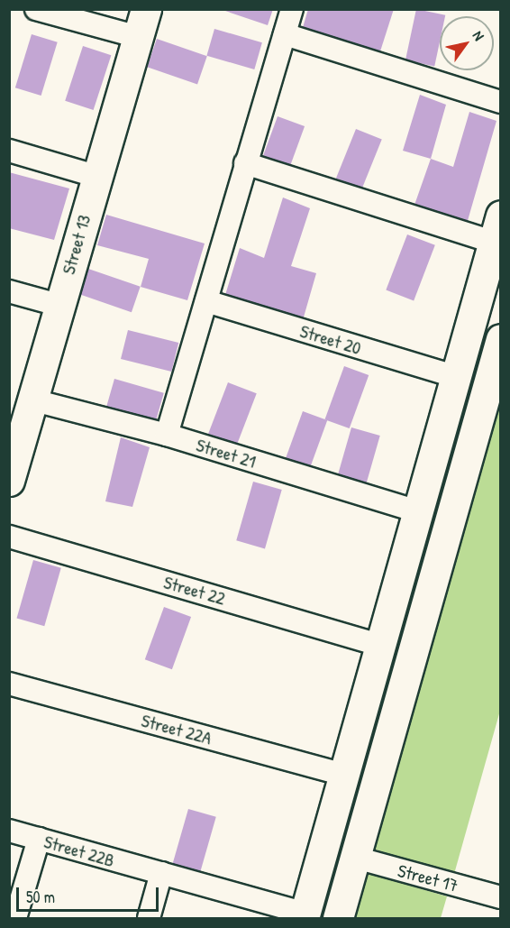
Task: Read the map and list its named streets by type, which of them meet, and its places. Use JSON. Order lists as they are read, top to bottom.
{
  "streets": {
    "street": [
      "Street 13",
      "Street 20",
      "Street 21",
      "Street 22",
      "Street 22A",
      "Street 22B",
      "Street 17"
    ]
  },
  "crossings": [
    ["Street 13", "Street 21"]
  ],
  "scale_bar": "50 m",
  "north": "top right"
}
